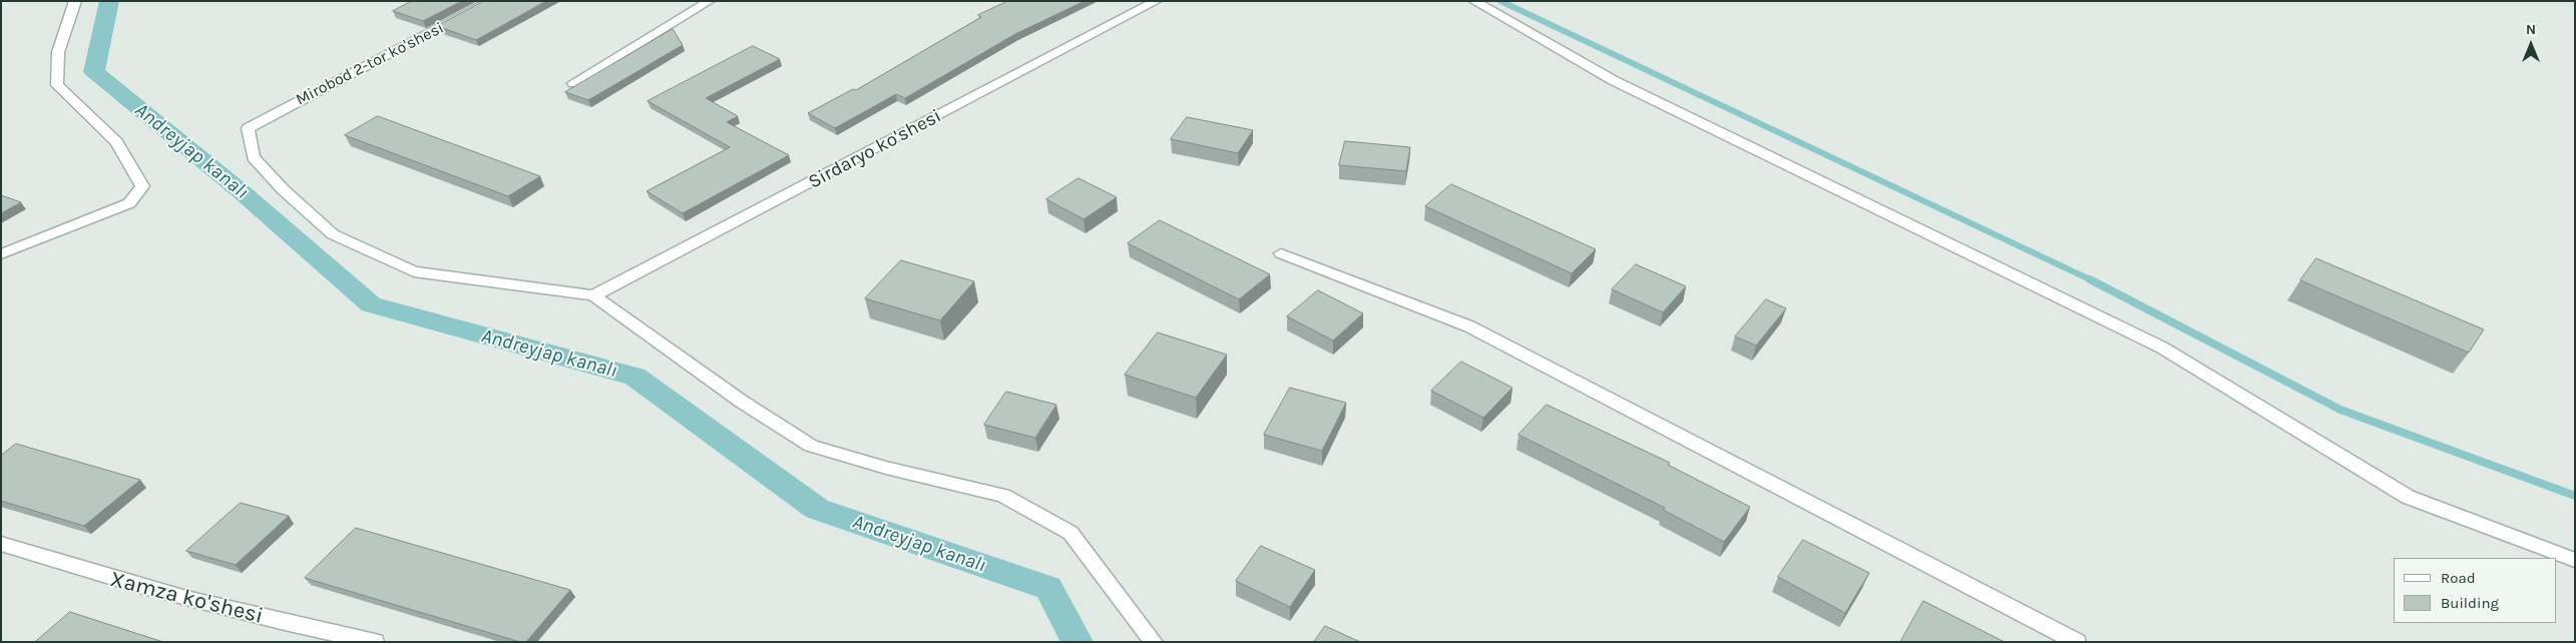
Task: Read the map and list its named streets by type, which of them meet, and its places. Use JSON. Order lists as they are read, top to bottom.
{
  "streets": {
    "street": ["Mirobod 2-tor ko'shesi", "Sirdaryo ko'shesi", "Xamza ko'shesi"]
  },
  "crossings": [
    ["Mirobod 2-tor ko'shesi", "Sirdaryo ko'shesi"]
  ],
  "water": ["Andreyjap kanalı"],
  "legend": ["Road", "Building"],
  "north": "top"
}
